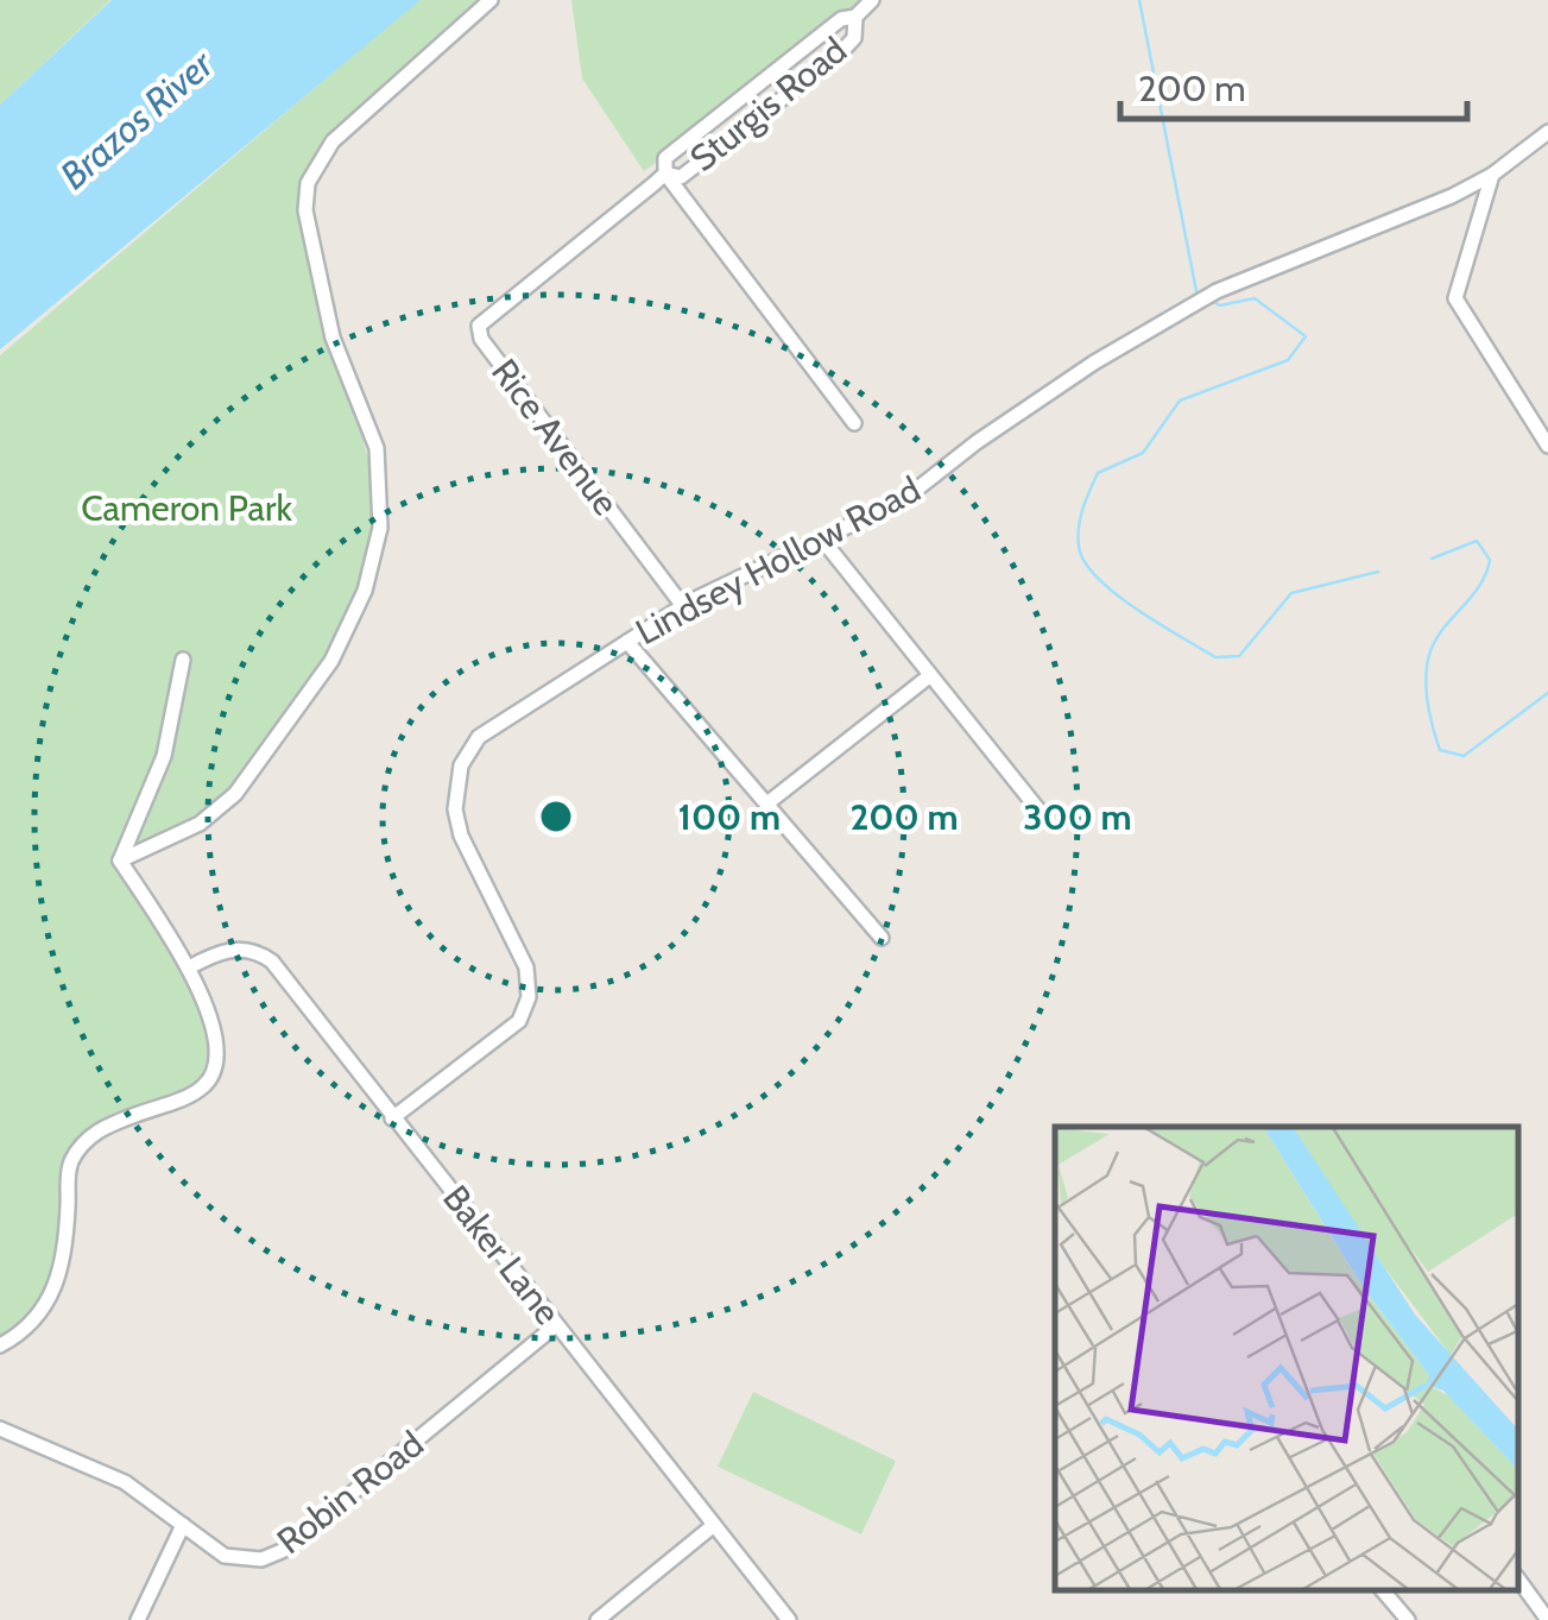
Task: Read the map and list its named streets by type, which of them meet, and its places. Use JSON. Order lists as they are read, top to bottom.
{
  "streets": {
    "street": [
      "Sturgis Road",
      "Rice Avenue",
      "Lindsey Hollow Road",
      "Baker Lane",
      "Robin Road"
    ]
  },
  "crossings": [
    ["Sturgis Road", "Rice Avenue"],
    ["Rice Avenue", "Lindsey Hollow Road"],
    ["Lindsey Hollow Road", "Baker Lane"],
    ["Baker Lane", "Robin Road"]
  ],
  "water": ["Brazos River"],
  "parks": ["Cameron Park"],
  "scale_bar": "200 m",
  "rings": ["100 m", "200 m", "300 m"]
}
